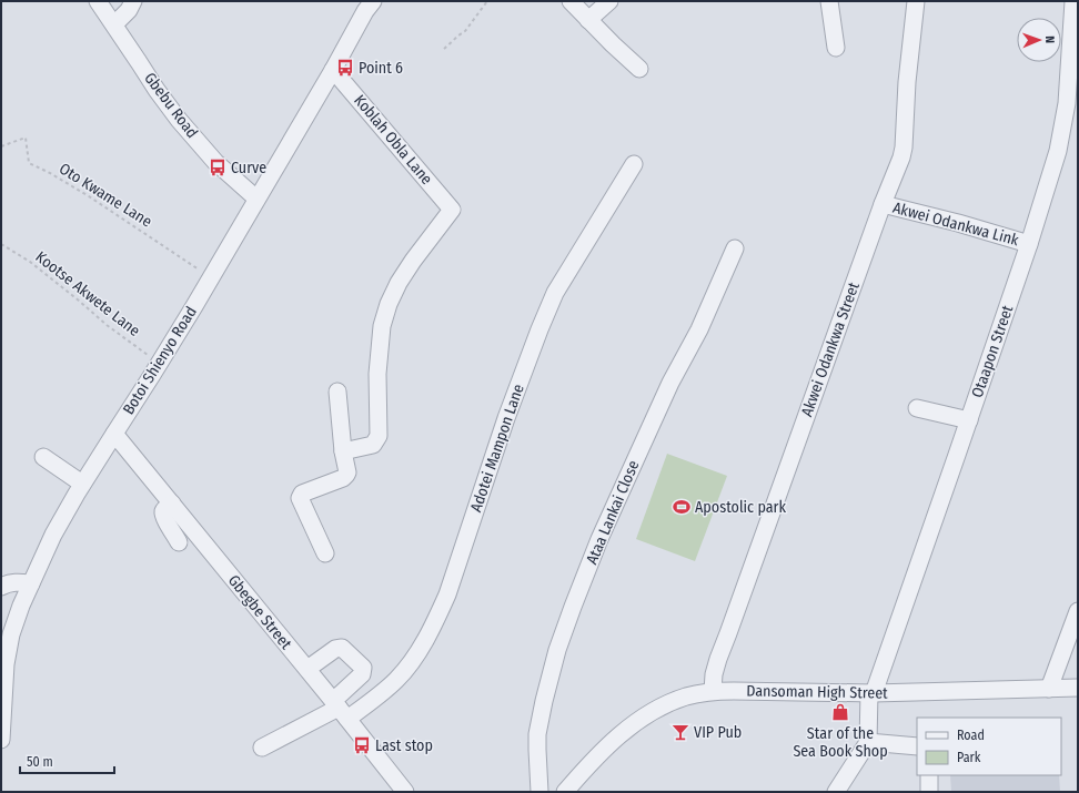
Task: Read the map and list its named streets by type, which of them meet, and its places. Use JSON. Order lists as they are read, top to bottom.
{
  "streets": {
    "street": [
      "Gbebu Road",
      "Koblah Obla Lane",
      "Akwei Odankwa Link",
      "Akwei Odankwa Street",
      "Otaapon Street",
      "Botoi Shienyo Road",
      "Adotei Mampon Lane",
      "Ataa Lankai Close",
      "Gbegbe Street",
      "Dansoman High Street"
    ],
    "path": ["Oto Kwame Lane", "Kootse Akwete Lane"]
  },
  "crossings": [
    ["Gbebu Road", "Botoi Shienyo Road"],
    ["Koblah Obla Lane", "Botoi Shienyo Road"],
    ["Oto Kwame Lane", "Botoi Shienyo Road"],
    ["Akwei Odankwa Link", "Akwei Odankwa Street"],
    ["Akwei Odankwa Link", "Otaapon Street"],
    ["Kootse Akwete Lane", "Botoi Shienyo Road"],
    ["Akwei Odankwa Street", "Dansoman High Street"],
    ["Otaapon Street", "Dansoman High Street"],
    ["Botoi Shienyo Road", "Gbegbe Street"],
    ["Adotei Mampon Lane", "Gbegbe Street"]
  ],
  "places": {
    "bus stop": ["Point 6", "Curve", "Last stop"],
    "sports": ["Apostolic park"],
    "shop": ["Star of the Sea Book Shop"],
    "bar": ["VIP Pub"]
  },
  "legend": ["Road", "Park"],
  "scale_bar": "50 m",
  "north": "right"
}
